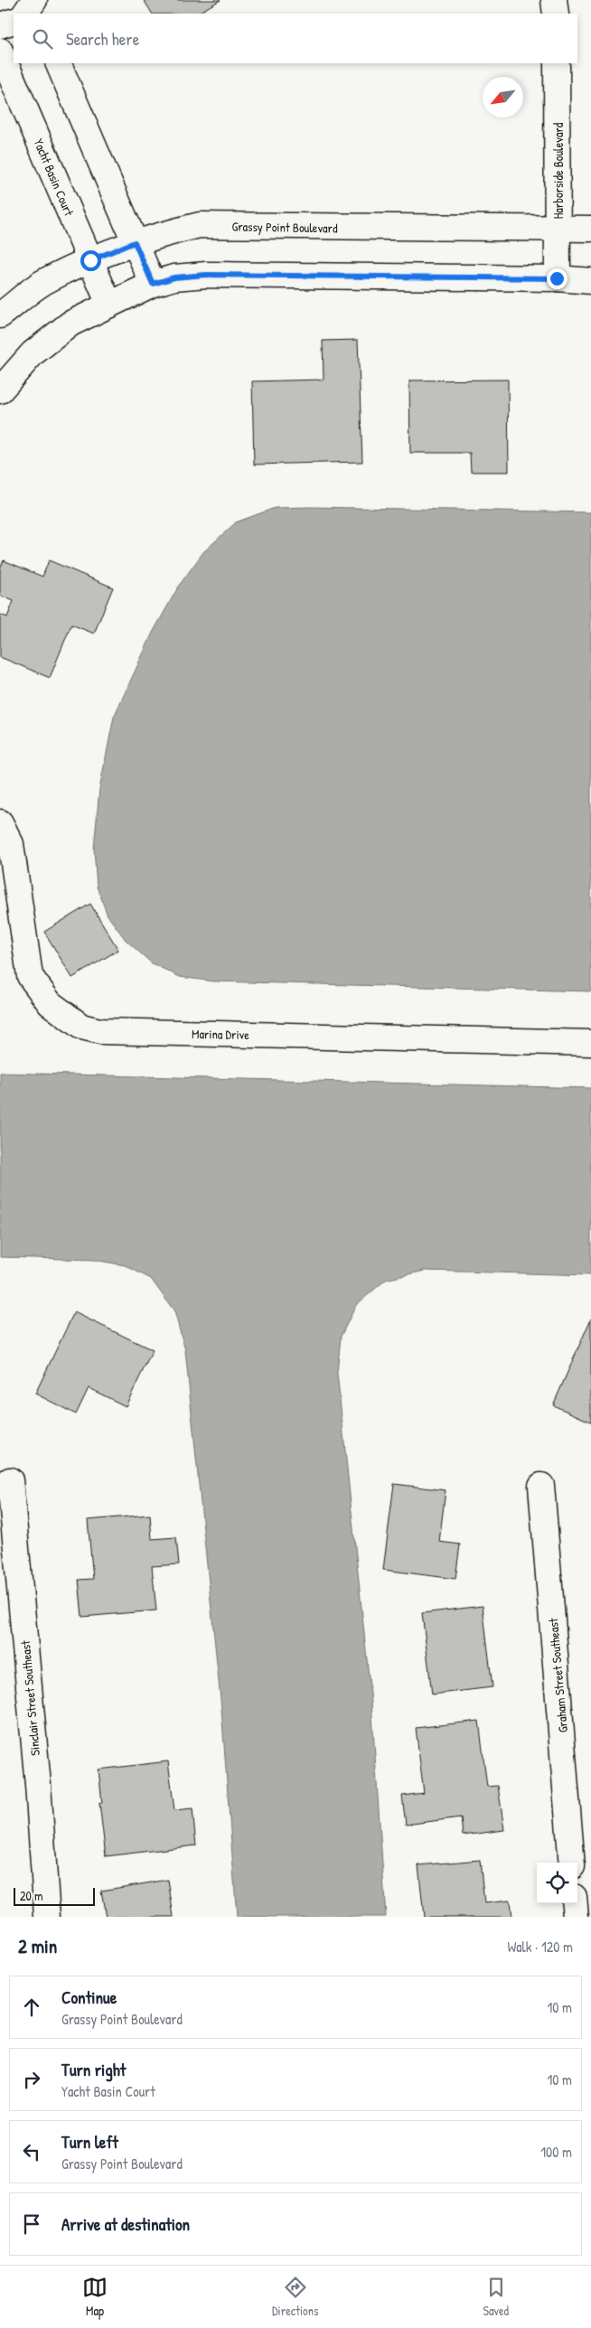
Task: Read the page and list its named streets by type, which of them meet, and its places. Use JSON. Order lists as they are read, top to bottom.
{
  "streets": {
    "street": [
      "Harborside Boulevard",
      "Yacht Basin Court",
      "Grassy Point Boulevard",
      "Marina Drive",
      "Graham Street Southeast",
      "Sinclair Street Southeast"
    ]
  },
  "crossings": [
    ["Harborside Boulevard", "Grassy Point Boulevard"],
    ["Yacht Basin Court", "Grassy Point Boulevard"]
  ],
  "scale_bar": "20 m",
  "north": "bottom left",
  "page": {
    "search": "Search here",
    "scale": "20 m",
    "heading": ["2 min", "Walk · 120 m"],
    "list": [
      ["Continue", "Grassy Point Boulevard", "10 m"],
      ["Turn right", "Yacht Basin Court", "10 m"],
      ["Turn left", "Grassy Point Boulevard", "100 m"],
      "Arrive at destination"
    ],
    "nav": ["Map", "Directions", "Saved"]
  }
}
